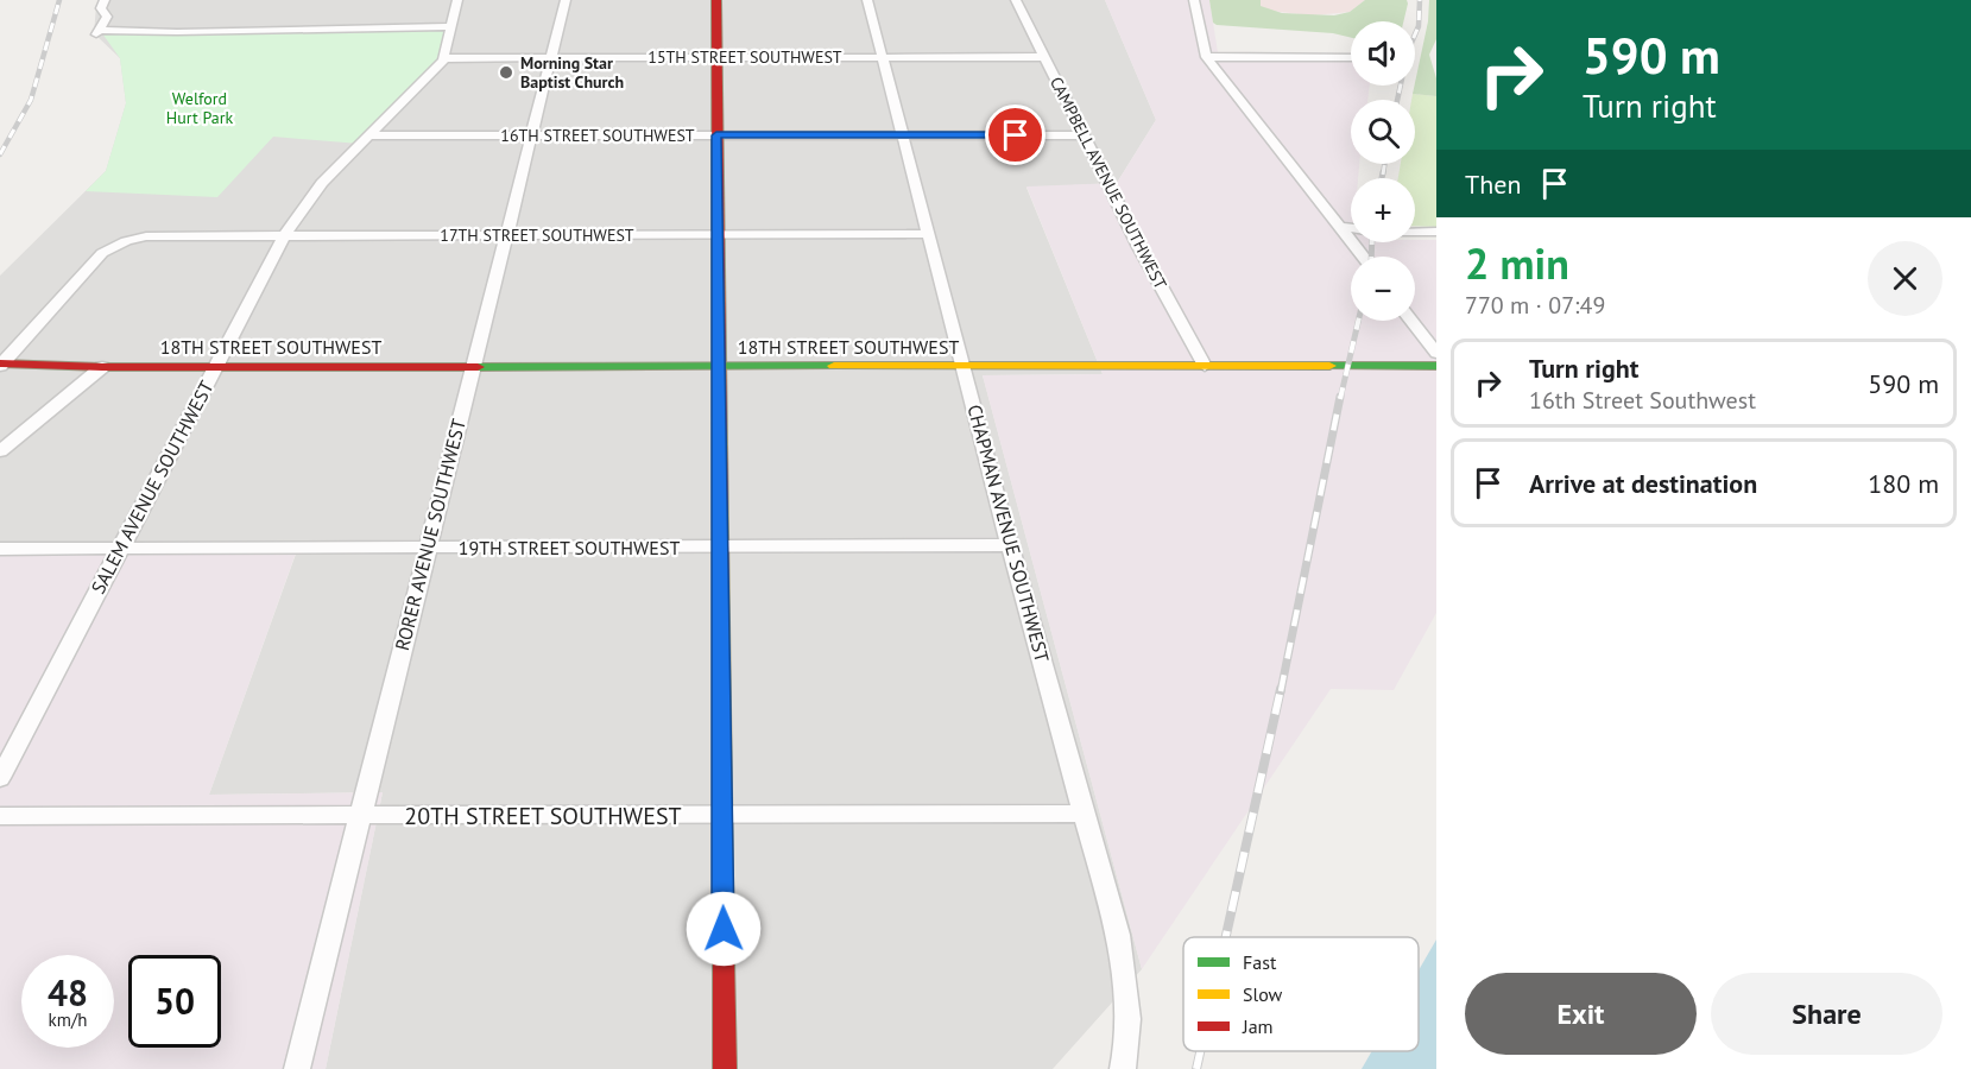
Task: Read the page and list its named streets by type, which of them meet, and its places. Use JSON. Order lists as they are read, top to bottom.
{
  "streets": {
    "main road": ["18TH STREET SOUTHWEST"],
    "street": [
      "15TH STREET SOUTHWEST",
      "16TH STREET SOUTHWEST",
      "CAMPBELL AVENUE SOUTHWEST",
      "17TH STREET SOUTHWEST",
      "SALEM AVENUE SOUTHWEST",
      "CHAPMAN AVENUE SOUTHWEST",
      "RORER AVENUE SOUTHWEST",
      "19TH STREET SOUTHWEST",
      "20TH STREET SOUTHWEST"
    ]
  },
  "crossings": [
    ["15TH STREET SOUTHWEST", "CAMPBELL AVENUE SOUTHWEST"],
    ["15TH STREET SOUTHWEST", "SALEM AVENUE SOUTHWEST"],
    ["15TH STREET SOUTHWEST", "CHAPMAN AVENUE SOUTHWEST"],
    ["15TH STREET SOUTHWEST", "RORER AVENUE SOUTHWEST"],
    ["16TH STREET SOUTHWEST", "CAMPBELL AVENUE SOUTHWEST"],
    ["16TH STREET SOUTHWEST", "SALEM AVENUE SOUTHWEST"],
    ["16TH STREET SOUTHWEST", "CHAPMAN AVENUE SOUTHWEST"],
    ["16TH STREET SOUTHWEST", "RORER AVENUE SOUTHWEST"],
    ["CAMPBELL AVENUE SOUTHWEST", "18TH STREET SOUTHWEST"],
    ["17TH STREET SOUTHWEST", "18TH STREET SOUTHWEST"],
    ["17TH STREET SOUTHWEST", "SALEM AVENUE SOUTHWEST"],
    ["17TH STREET SOUTHWEST", "CHAPMAN AVENUE SOUTHWEST"],
    ["17TH STREET SOUTHWEST", "RORER AVENUE SOUTHWEST"],
    ["18TH STREET SOUTHWEST", "SALEM AVENUE SOUTHWEST"],
    ["18TH STREET SOUTHWEST", "CHAPMAN AVENUE SOUTHWEST"],
    ["18TH STREET SOUTHWEST", "RORER AVENUE SOUTHWEST"],
    ["SALEM AVENUE SOUTHWEST", "19TH STREET SOUTHWEST"],
    ["CHAPMAN AVENUE SOUTHWEST", "19TH STREET SOUTHWEST"],
    ["CHAPMAN AVENUE SOUTHWEST", "20TH STREET SOUTHWEST"],
    ["RORER AVENUE SOUTHWEST", "19TH STREET SOUTHWEST"],
    ["RORER AVENUE SOUTHWEST", "20TH STREET SOUTHWEST"]
  ],
  "parks": ["Welford Hurt Park"],
  "places": ["Morning Star Baptist Church"],
  "legend": ["Fast", "Slow", "Jam"],
  "page": {
    "turn": ["590 m", "Turn right"],
    "map_buttons": ["+", "−"],
    "then": "Then",
    "heading": ["2 min", "770 m · 07:49"],
    "list": [
      {
        "name": "Turn right",
        "note": "16th Street Southwest",
        "value": "590 m"
      },
      {
        "name": "Arrive at destination",
        "value": "180 m"
      }
    ],
    "speed": "48 km/h",
    "limit": "50",
    "buttons": ["Exit", "Share"]
  }
}
